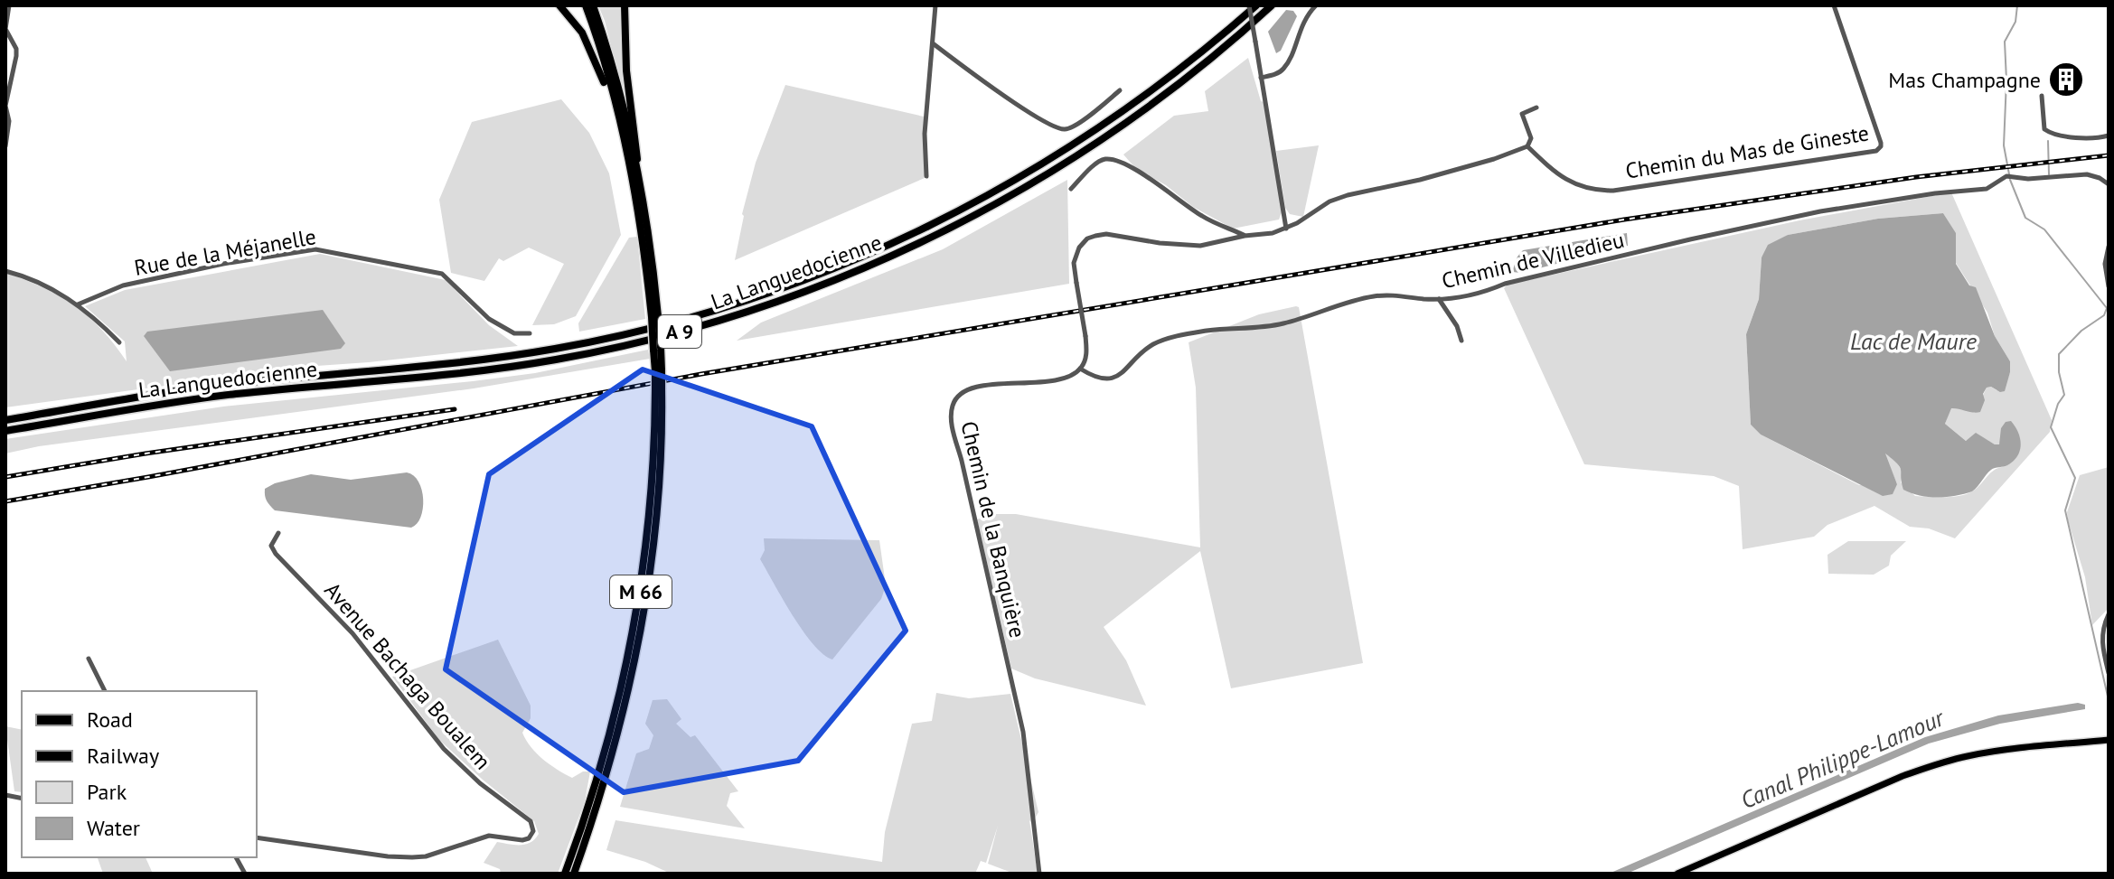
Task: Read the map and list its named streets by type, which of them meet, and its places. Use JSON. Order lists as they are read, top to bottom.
{
  "streets": {
    "highway": ["La Languedocienne", "A 9", "M 66"],
    "street": [
      "Chemin du Mas de Gineste",
      "Rue de la Méjanelle",
      "Chemin de Villedieu",
      "Chemin de la Banquière",
      "Avenue Bachaga Boualem"
    ]
  },
  "crossings": [
    ["Chemin de Villedieu", "Chemin de la Banquière"]
  ],
  "water": ["Lac de Maure", "Canal Philippe-Lamour"],
  "places": {
    "building": ["Mas Champagne"]
  },
  "legend": [
    "Road",
    "Railway",
    "Park",
    "Water"
  ]
}
